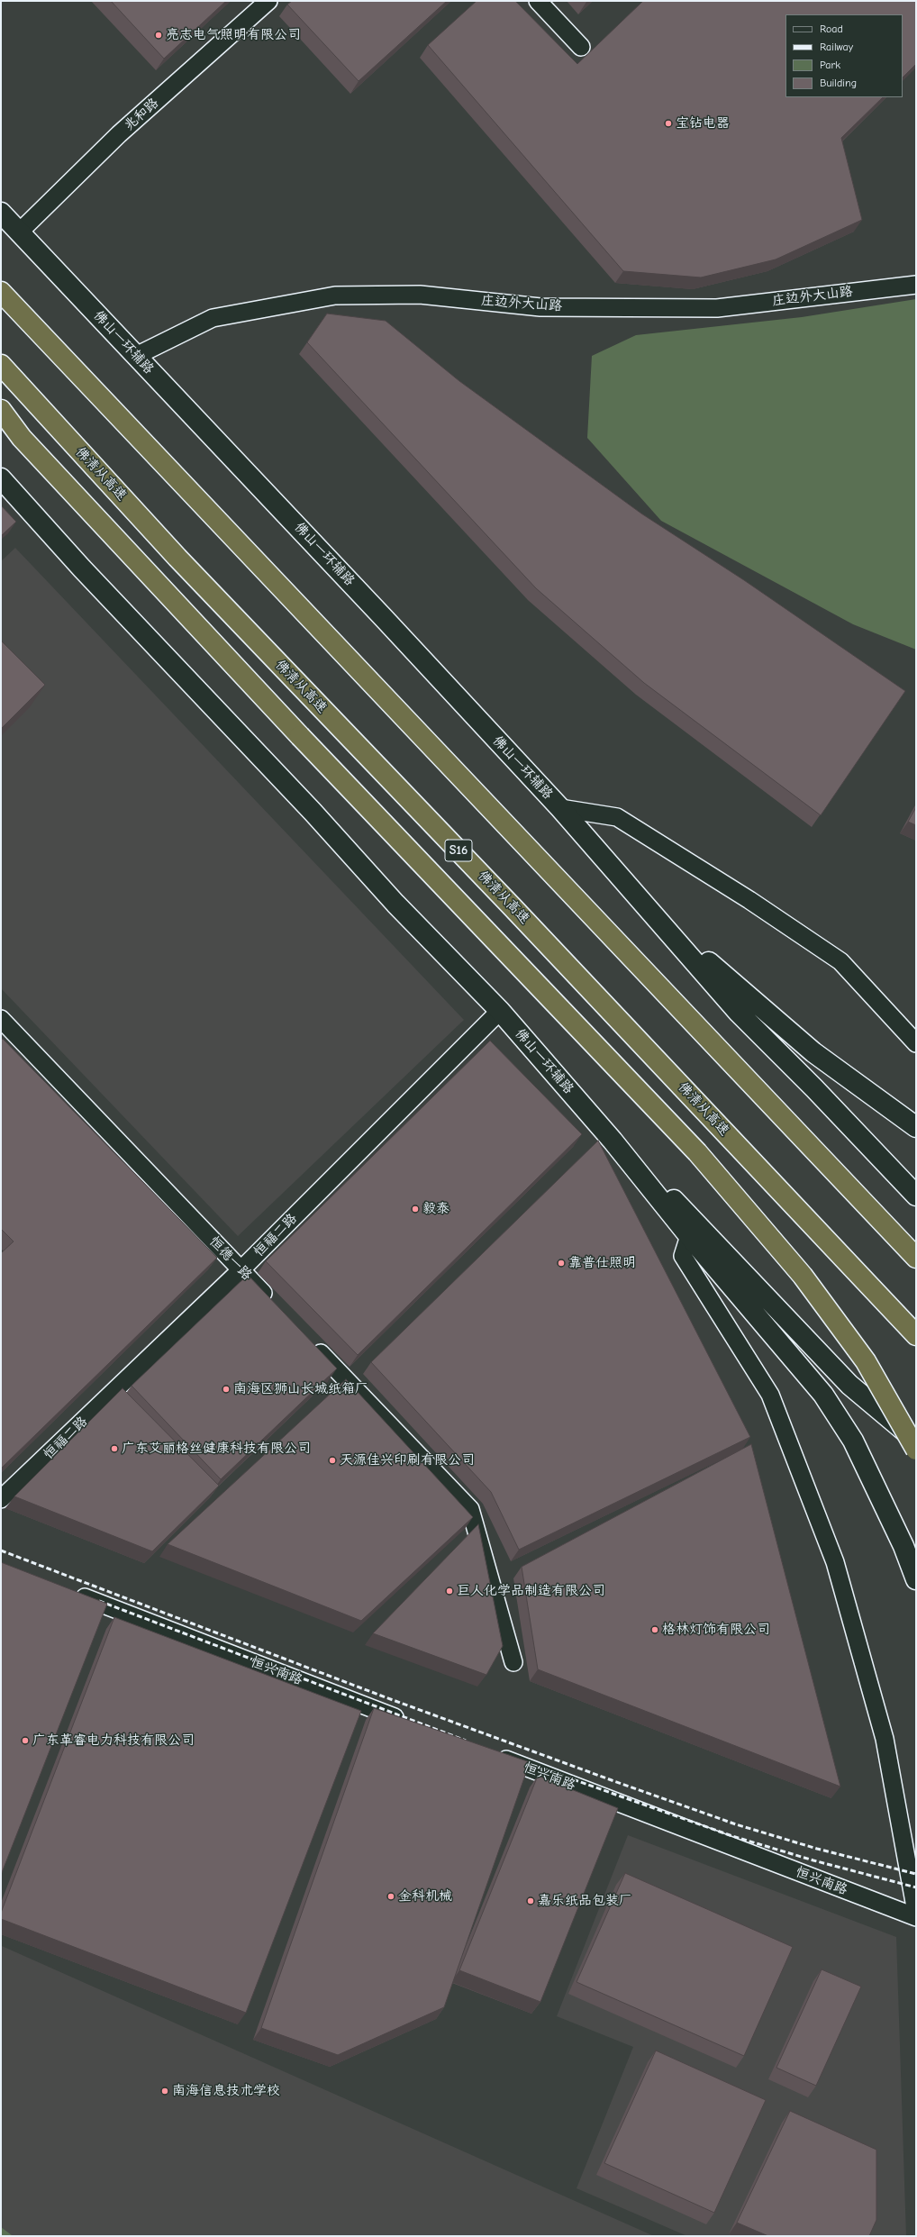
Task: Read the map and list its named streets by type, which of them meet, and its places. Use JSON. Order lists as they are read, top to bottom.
{
  "streets": {
    "highway": ["佛清从高速", "S16"],
    "main road": ["佛山一环辅路"],
    "street": [
      "兆和路",
      "庄边外大山路",
      "恒福二路",
      "恒德一路",
      "恒兴南路"
    ]
  },
  "crossings": [
    ["兆和路", "佛山一环辅路"],
    ["庄边外大山路", "佛山一环辅路"],
    ["佛山一环辅路", "恒福二路"],
    ["恒福二路", "恒德一路"]
  ],
  "places": [
    "亮志电气照明有限公司",
    "宝钻电器",
    "毅泰",
    "靠普仕照明",
    "南海区狮山长城纸箱厂",
    "广东艾丽格丝健康科技有限公司",
    "天源佳兴印刷有限公司",
    "巨人化学品制造有限公司",
    "格林灯饰有限公司",
    "广东革睿电力科技有限公司",
    "金科机械",
    "嘉乐纸品包装厂",
    "南海信息技术学校"
  ],
  "legend": [
    "Road",
    "Railway",
    "Park",
    "Building"
  ]
}
